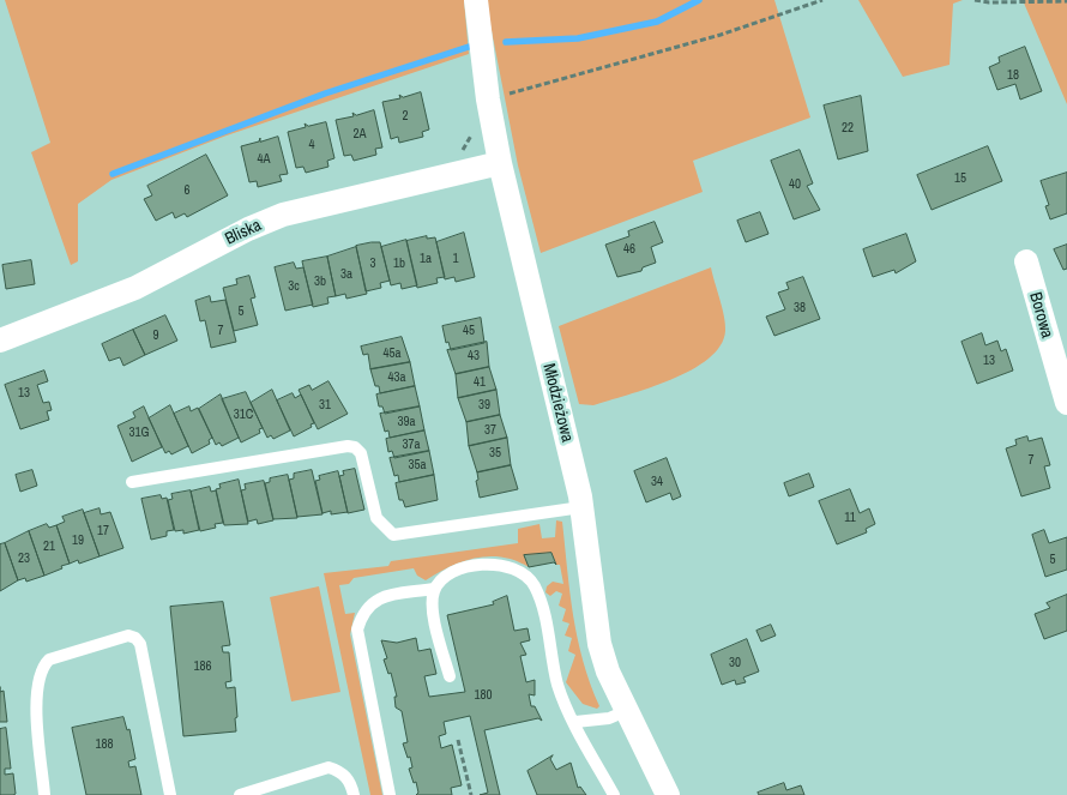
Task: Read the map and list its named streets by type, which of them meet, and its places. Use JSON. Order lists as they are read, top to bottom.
{
  "streets": {
    "street": ["Bliska", "Borowa", "Młodzieżowa"]
  },
  "crossings": [
    ["Bliska", "Młodzieżowa"]
  ],
  "house_numbers": [
    "18",
    "2",
    "22",
    "2A",
    "4",
    "4A",
    "15",
    "40",
    "6",
    "46",
    "1a",
    "1",
    "3",
    "1b",
    "3a",
    "3b",
    "3c",
    "38",
    "5",
    "7",
    "45",
    "9",
    "45a",
    "43",
    "13",
    "43a",
    "41",
    "13",
    "31",
    "39",
    "31C",
    "39a",
    "37",
    "31G",
    "37a",
    "35",
    "7",
    "35a",
    "34",
    "11",
    "17",
    "19",
    "21",
    "23",
    "5",
    "30",
    "186",
    "180",
    "188"
  ]
}
